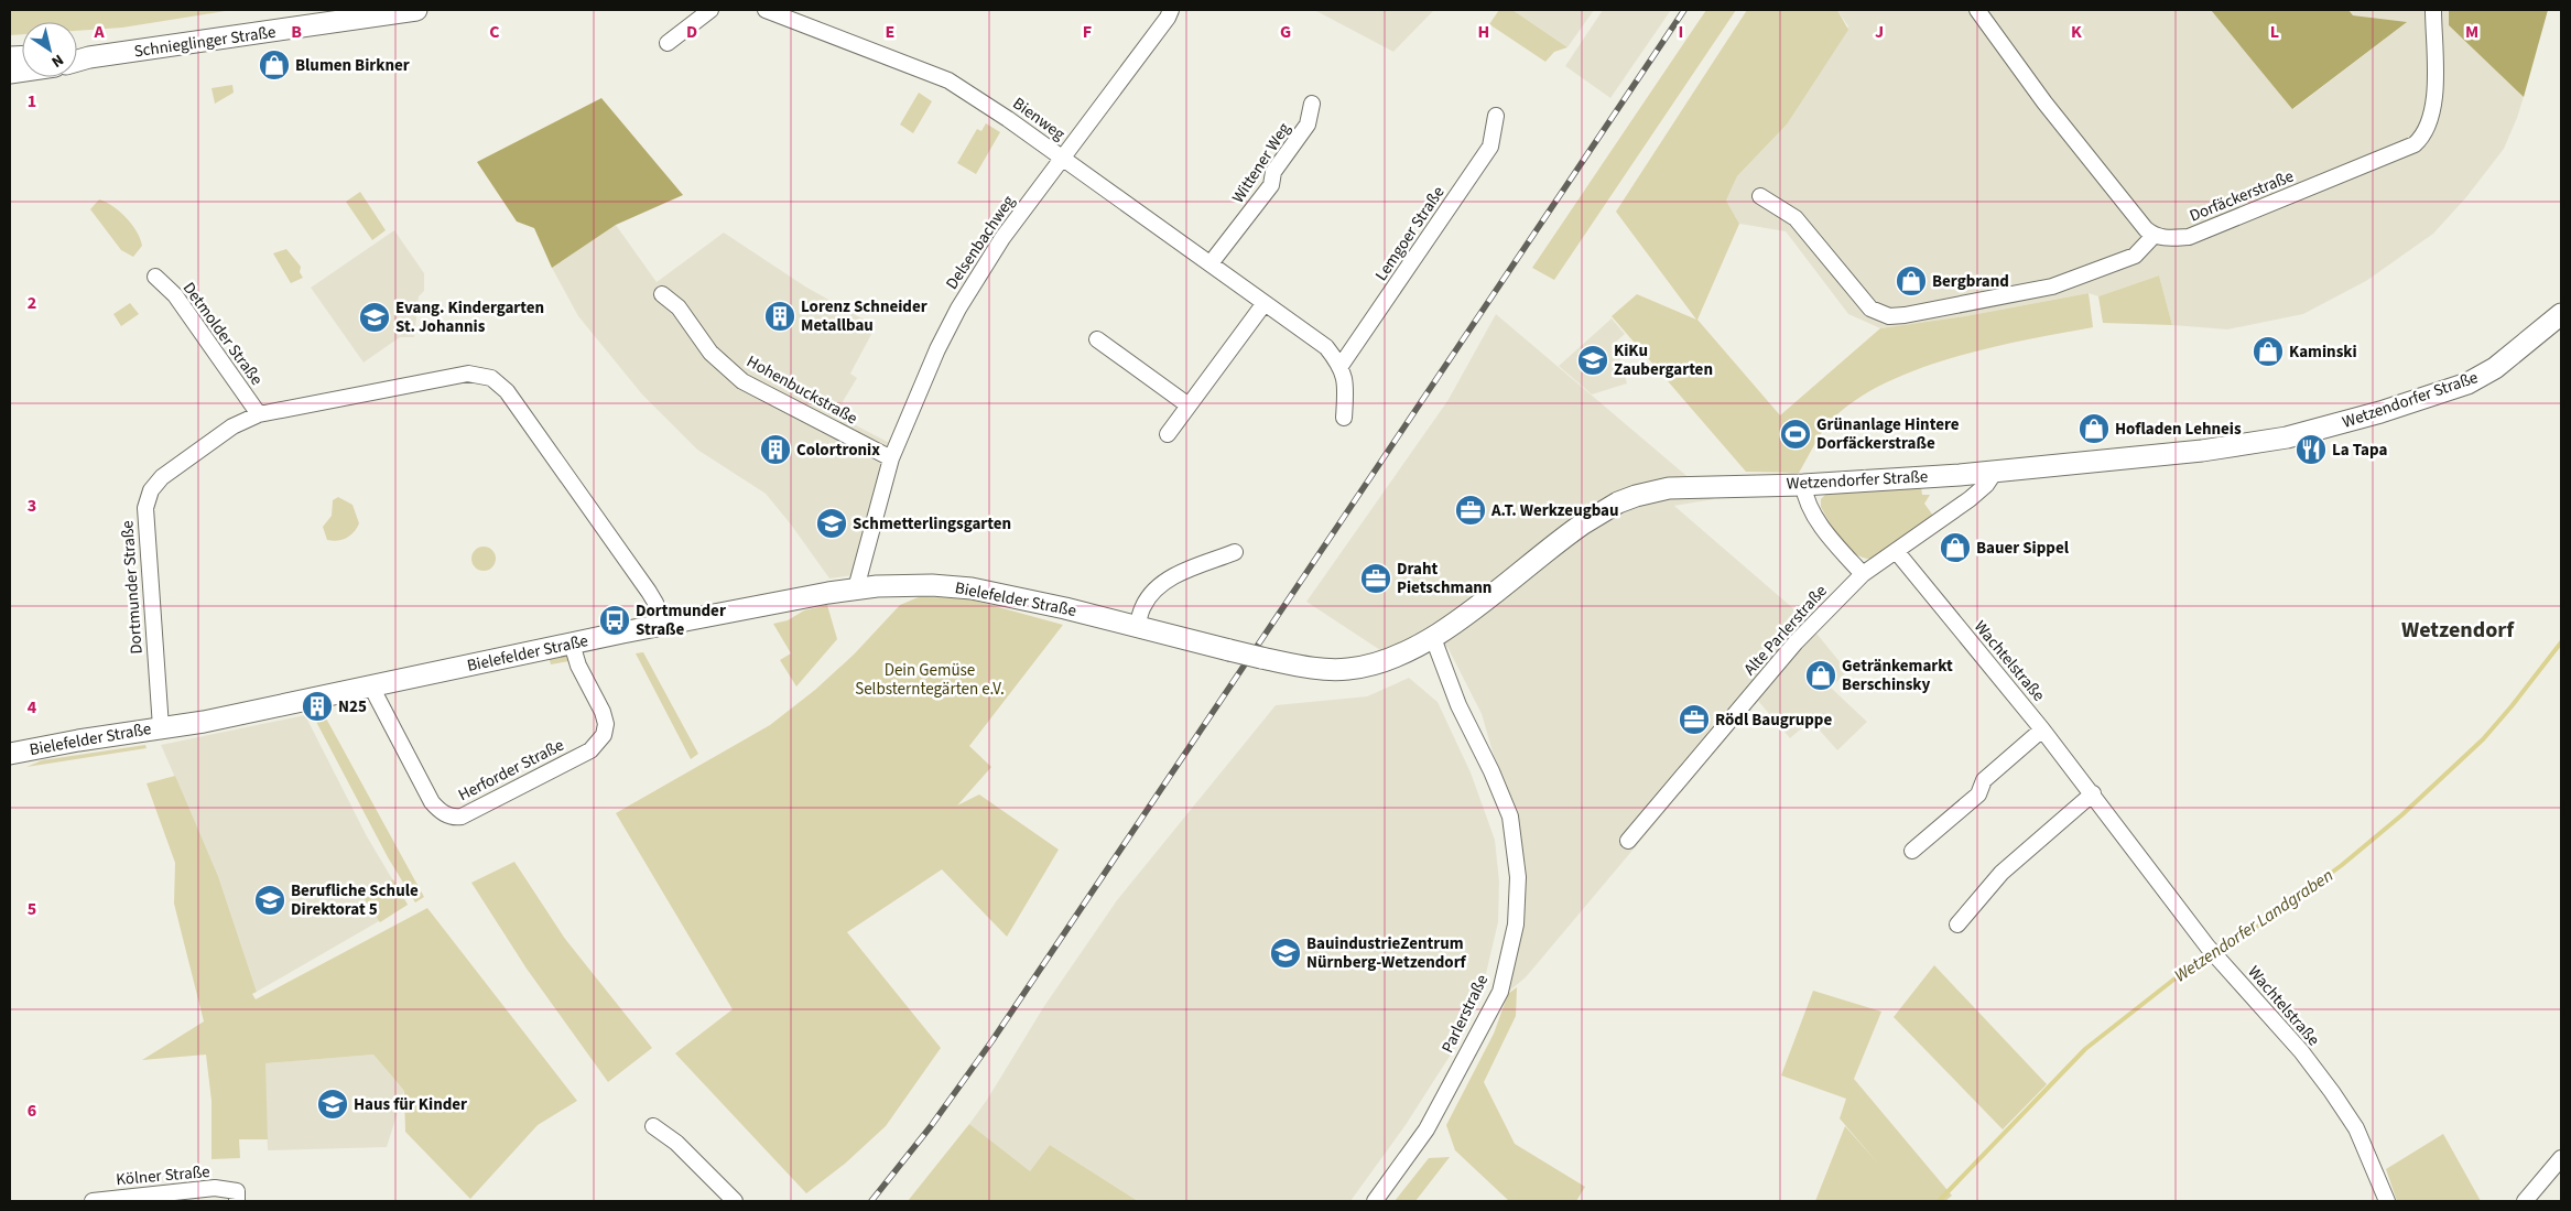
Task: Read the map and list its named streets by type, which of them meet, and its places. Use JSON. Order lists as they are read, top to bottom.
{
  "streets": {
    "street": [
      "Schnieglinger Straße",
      "Bienweg",
      "Wittener Weg",
      "Dorfäckerstraße",
      "Lemgoer Straße",
      "Delsenbachweg",
      "Detmolder Straße",
      "Hohenbuckstraße",
      "Wetzendorfer Straße",
      "Dortmunder Straße",
      "Bielefelder Straße",
      "Alte Parlerstraße",
      "Wachtelstraße",
      "Herforder Straße",
      "Parlerstraße",
      "Kölner Straße"
    ]
  },
  "crossings": [
    ["Bienweg", "Wittener Weg"],
    ["Bienweg", "Lemgoer Straße"],
    ["Bienweg", "Delsenbachweg"],
    ["Delsenbachweg", "Hohenbuckstraße"],
    ["Delsenbachweg", "Bielefelder Straße"],
    ["Detmolder Straße", "Dortmunder Straße"],
    ["Wetzendorfer Straße", "Bielefelder Straße"],
    ["Wetzendorfer Straße", "Alte Parlerstraße"],
    ["Wetzendorfer Straße", "Parlerstraße"],
    ["Dortmunder Straße", "Bielefelder Straße"],
    ["Bielefelder Straße", "Herforder Straße"],
    ["Alte Parlerstraße", "Wachtelstraße"]
  ],
  "districts": ["Wetzendorf"],
  "water": ["Wetzendorfer Landgraben"],
  "parks": ["Dein Gemüse Selbsterntegärten e.V."],
  "places": {
    "shop": [
      "Blumen Birkner",
      "Bergbrand",
      "Kaminski",
      "Hofladen Lehneis",
      "Bauer Sippel",
      "Getränkemarkt Berschinsky"
    ],
    "building": ["Lorenz Schneider Metallbau", "Colortronix", "N25"],
    "school or university": [
      "Evang. Kindergarten St. Johannis",
      "KiKu Zaubergarten",
      "Schmetterlingsgarten",
      "Berufliche Schule Direktorat 5",
      "BauindustrieZentrum Nürnberg-Wetzendorf",
      "Haus für Kinder"
    ],
    "sports": ["Grünanlage Hintere Dorfäckerstraße"],
    "restaurant": ["La Tapa"],
    "office": ["A.T. Werkzeugbau", "Draht Pietschmann", "Rödl Baugruppe"],
    "bus stop": ["Dortmunder Straße"]
  },
  "north": "bottom right",
  "grid": {
    "columns": [
      "A",
      "B",
      "C",
      "D",
      "E",
      "F",
      "G",
      "H",
      "I",
      "J",
      "K",
      "L",
      "M"
    ],
    "rows": [
      "1",
      "2",
      "3",
      "4",
      "5",
      "6"
    ]
  }
}
